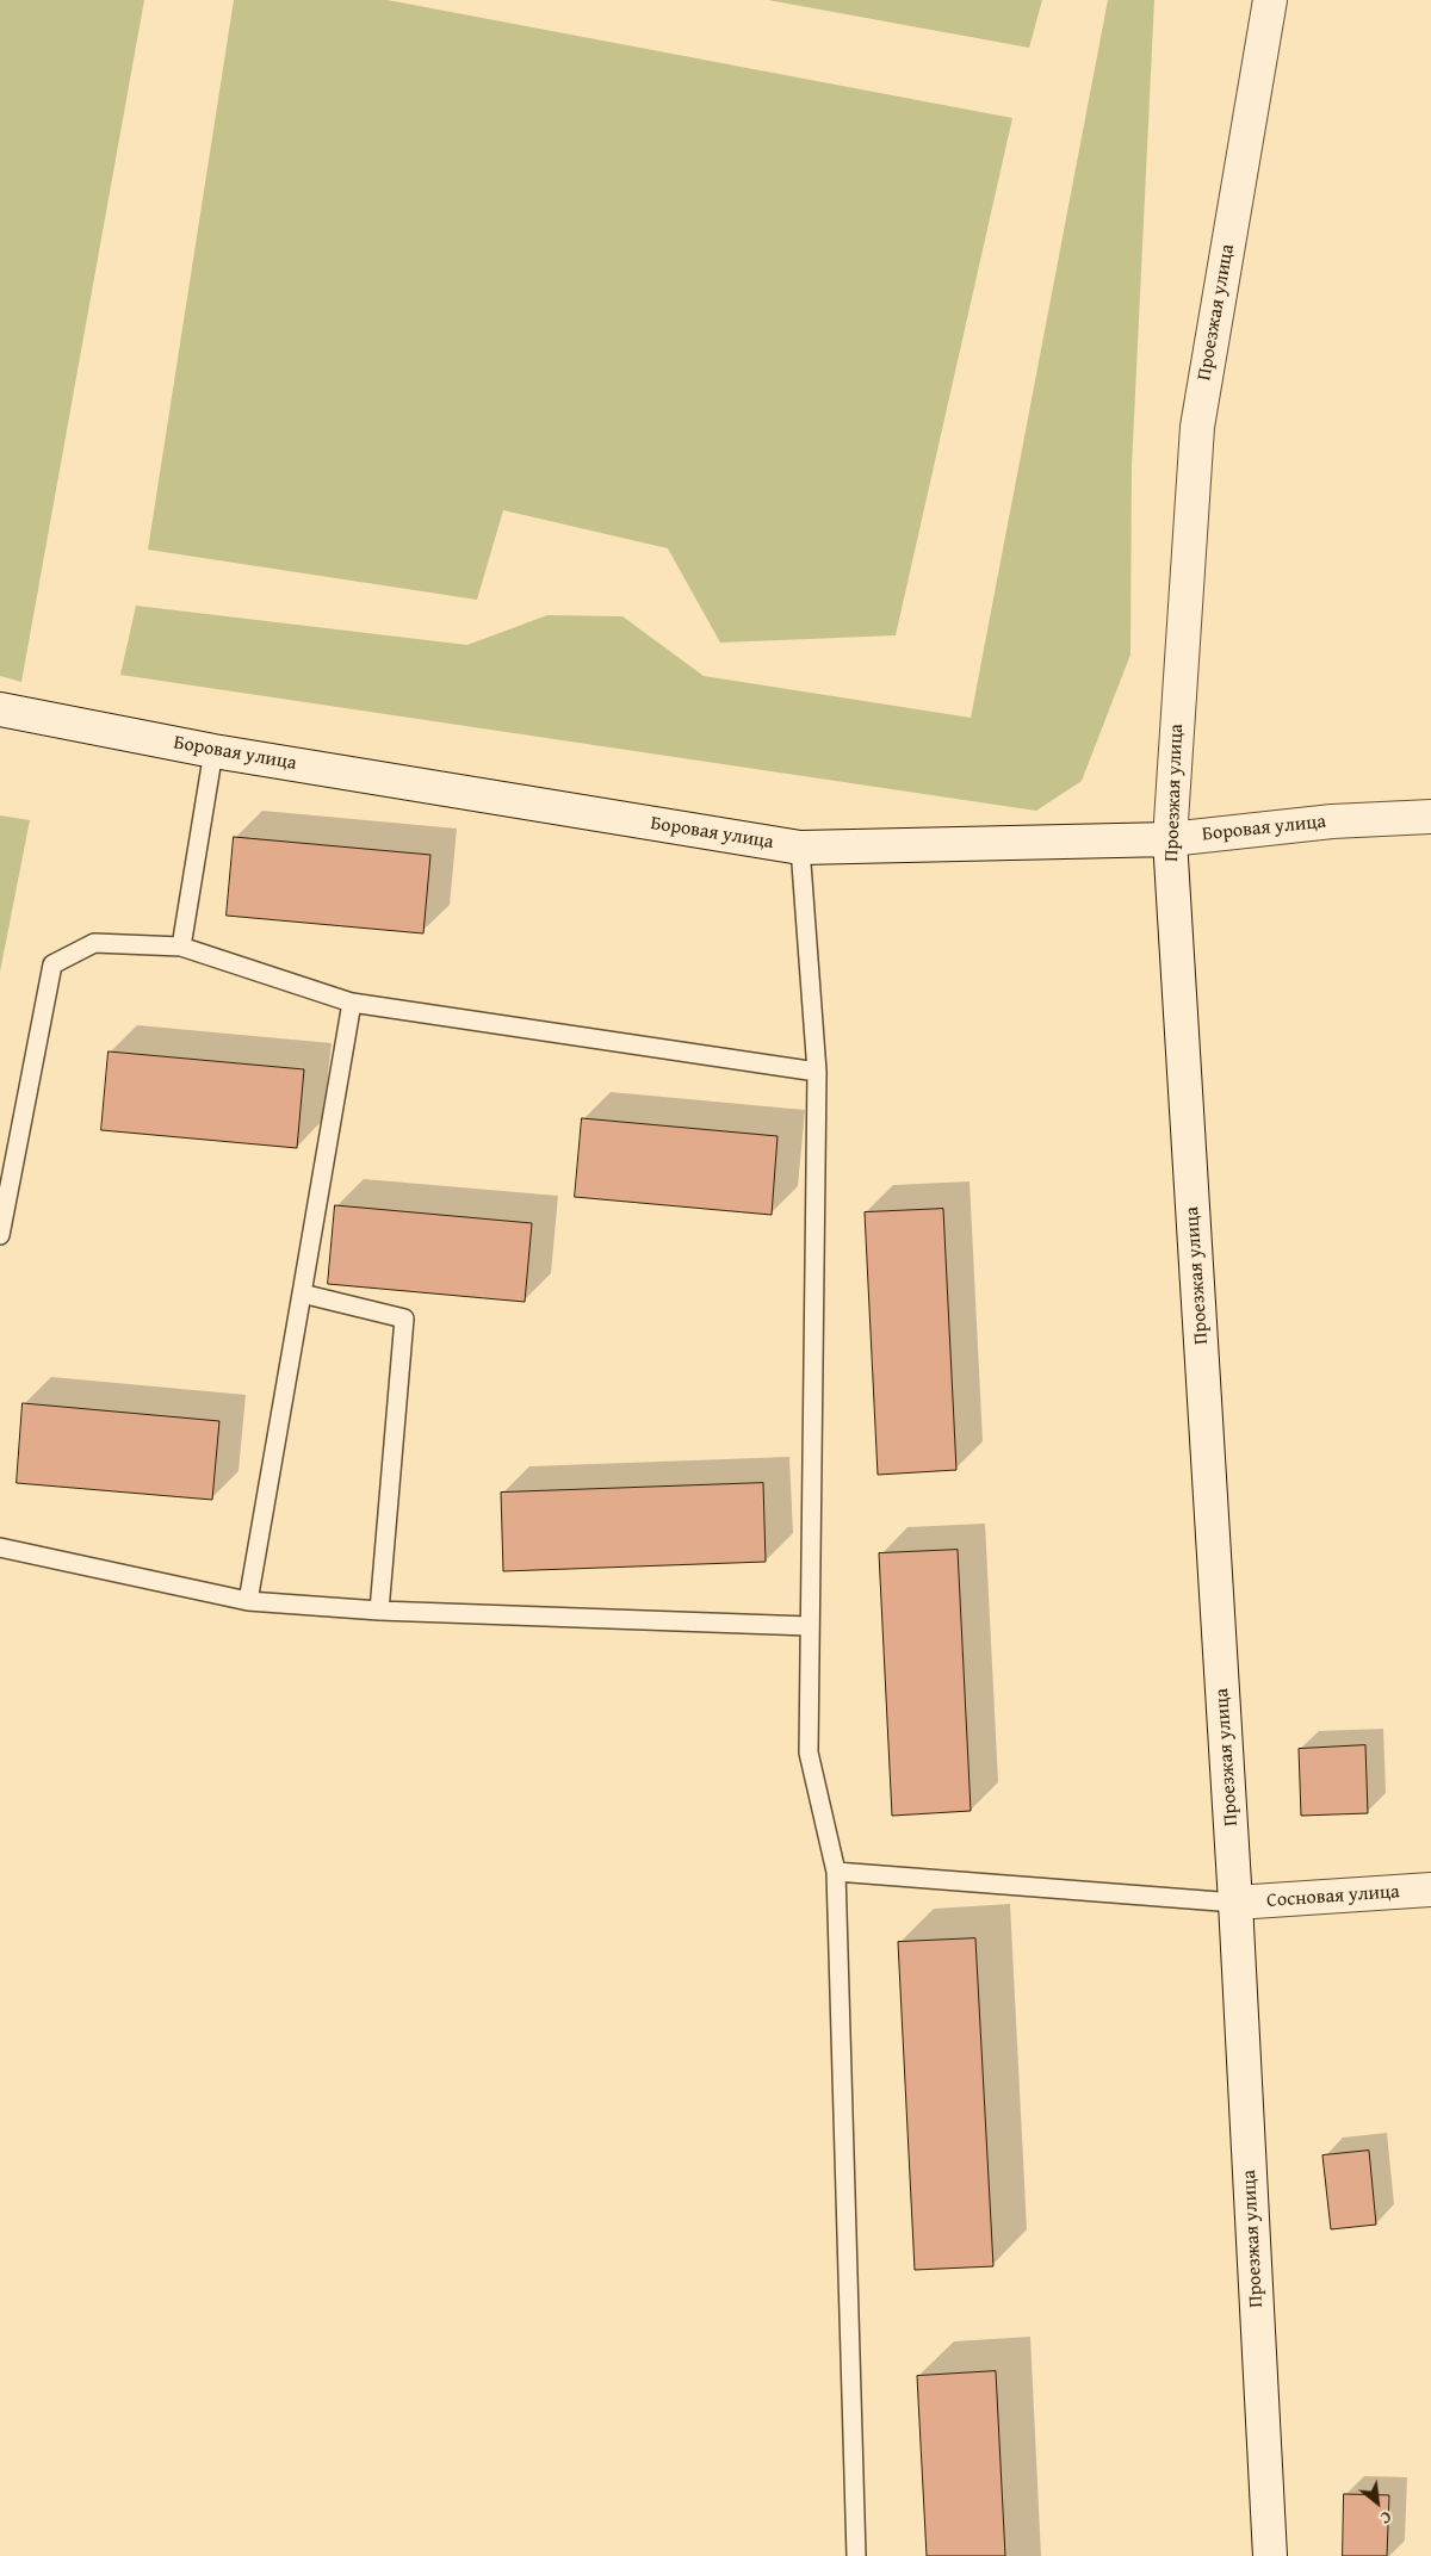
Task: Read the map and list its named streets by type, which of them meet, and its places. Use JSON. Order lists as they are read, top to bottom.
{
  "streets": {
    "street": ["Проезжая улица", "Боровая улица", "Сосновая улица"]
  },
  "crossings": [
    ["Проезжая улица", "Боровая улица"],
    ["Проезжая улица", "Сосновая улица"]
  ],
  "north": "bottom right"
}
